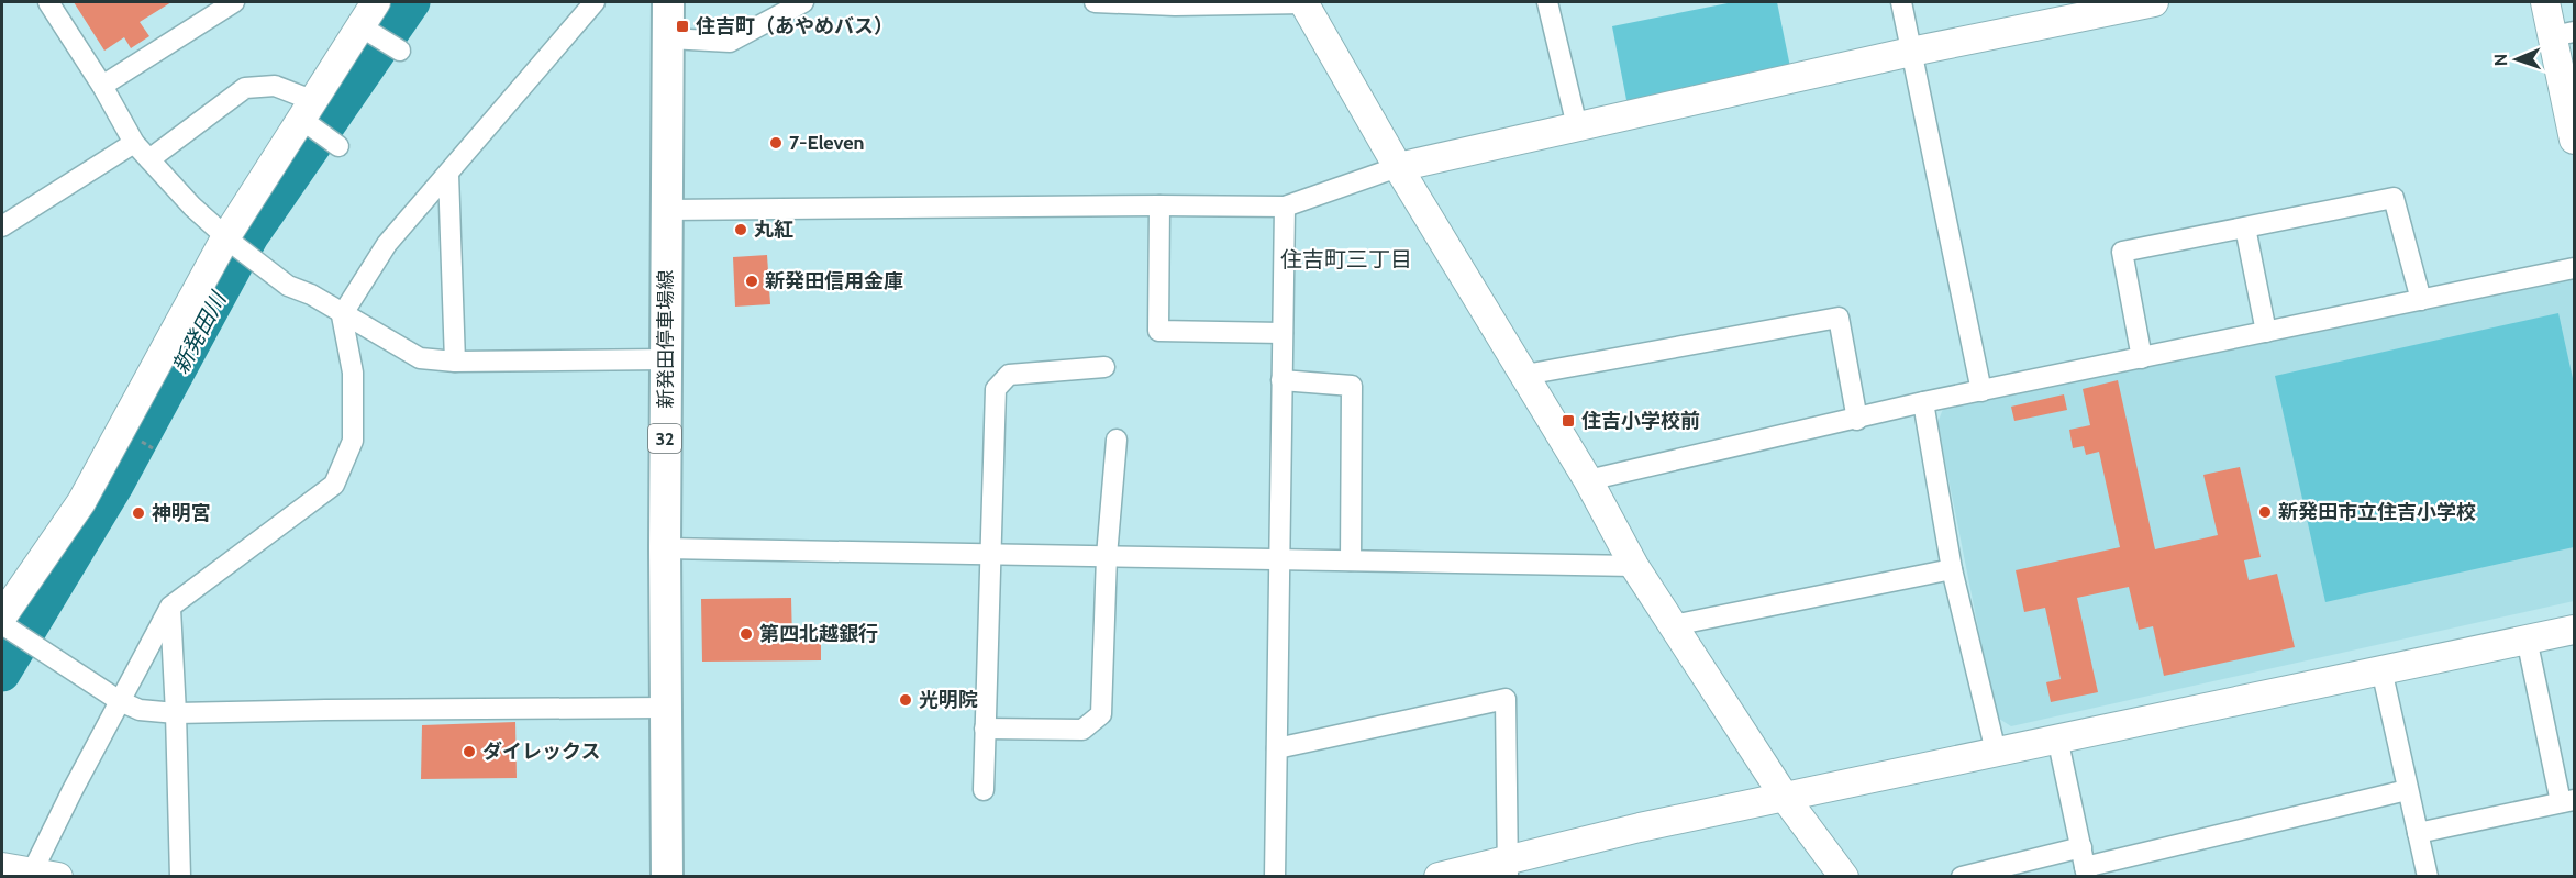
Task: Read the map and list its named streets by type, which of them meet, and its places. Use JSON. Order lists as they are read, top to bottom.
{
  "streets": {
    "main road": ["新発田停車場線", "32"]
  },
  "districts": ["住吉町三丁目"],
  "water": ["新発田川"],
  "places": {
    "transit": ["住吉町（あやめバス）", "住吉小学校前"],
    "other": [
      "7-Eleven",
      "丸紅",
      "新発田信用金庫",
      "新発田市立住吉小学校",
      "神明宮",
      "第四北越銀行",
      "光明院",
      "ダイレックス"
    ]
  },
  "north": "left"
}
